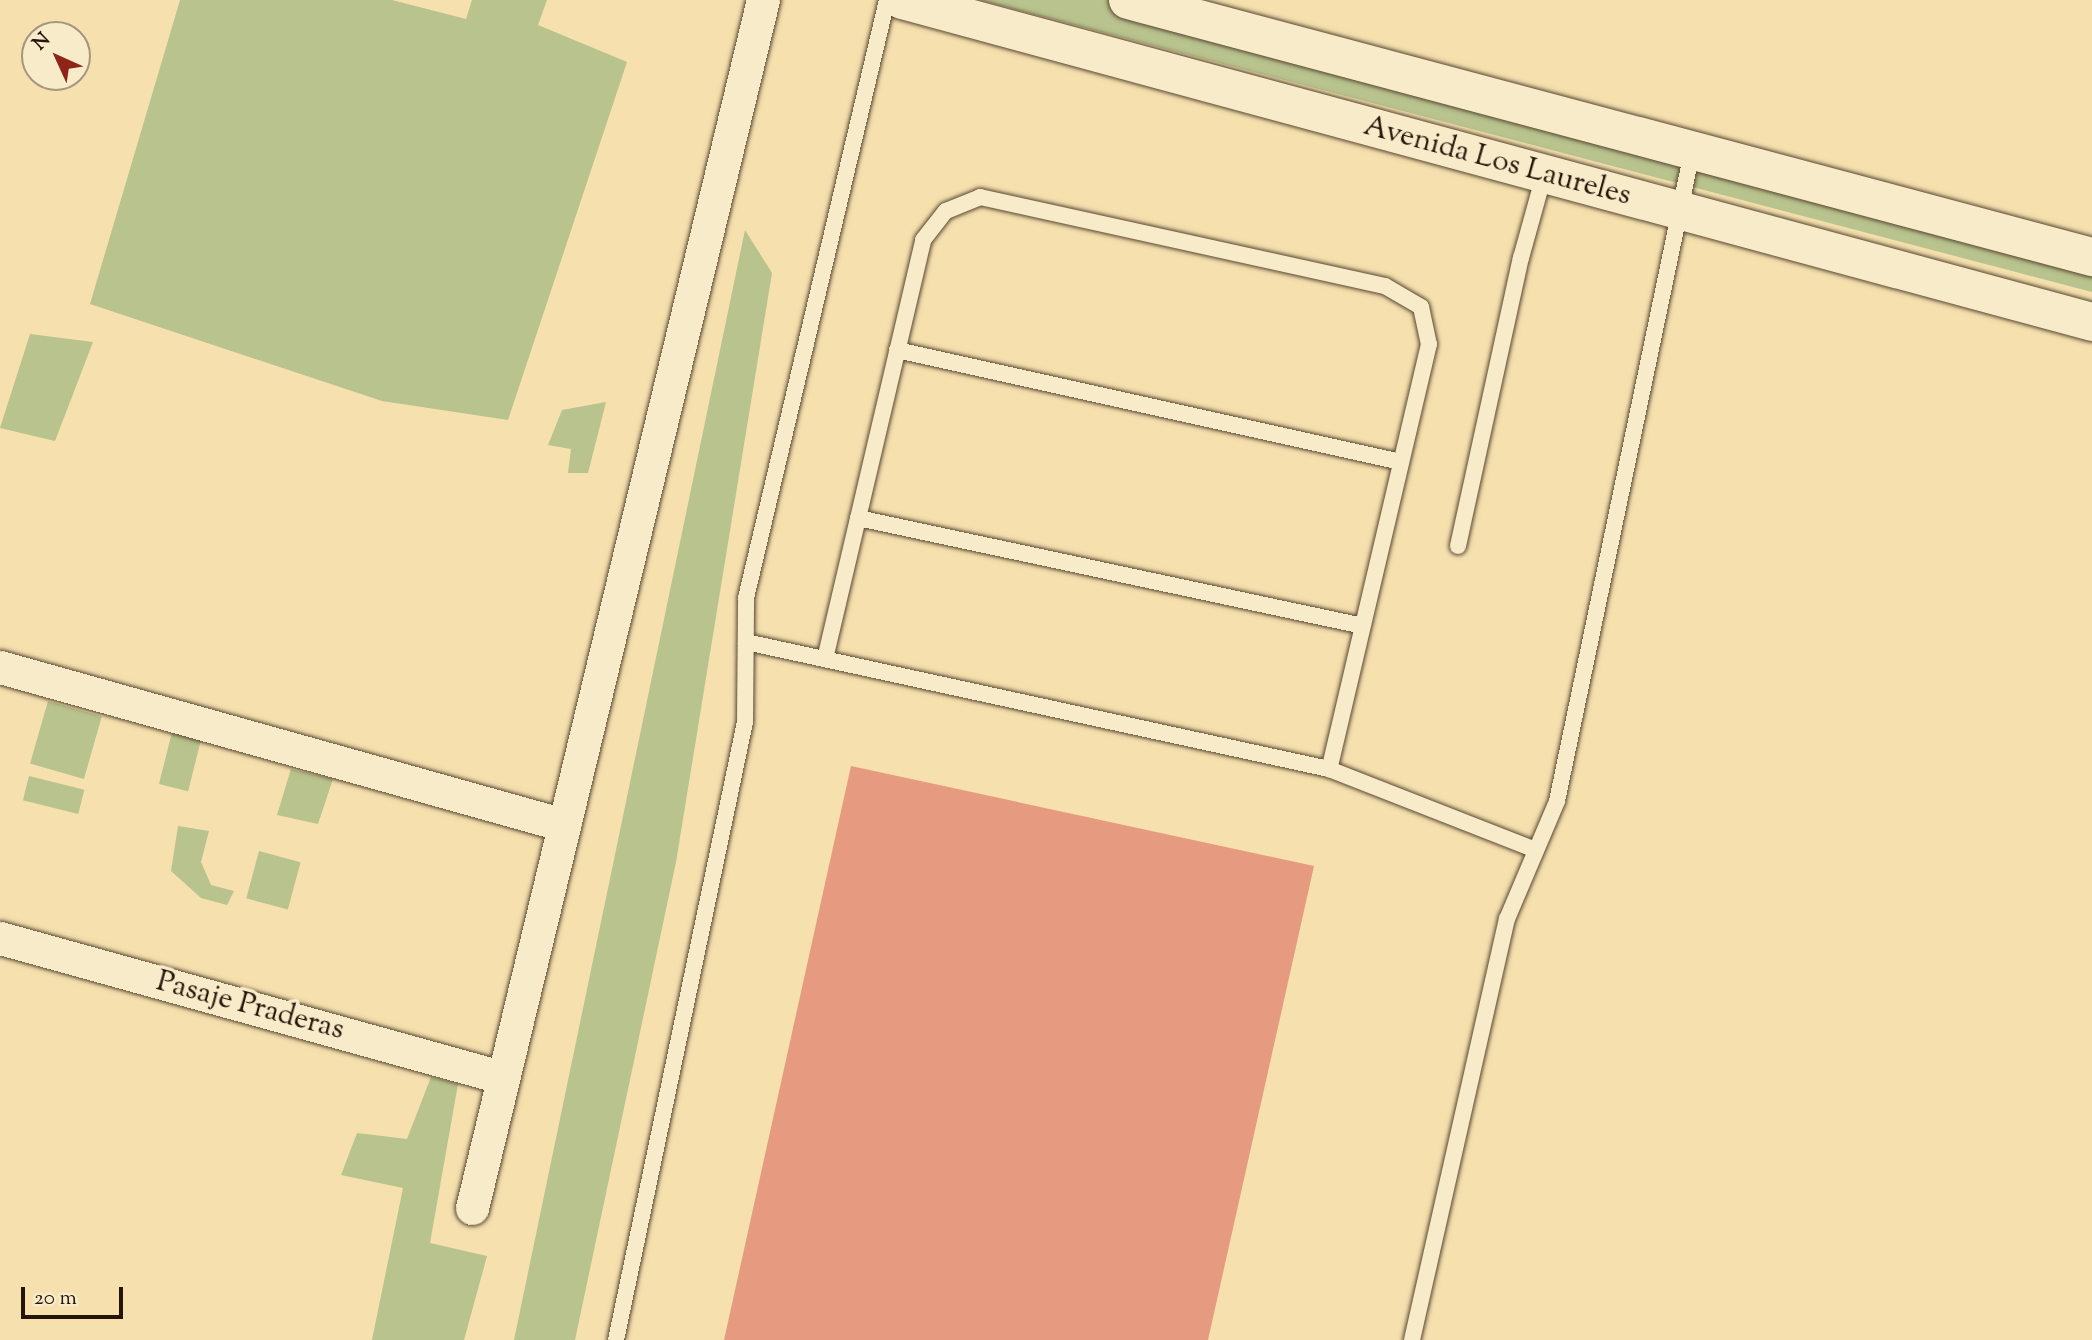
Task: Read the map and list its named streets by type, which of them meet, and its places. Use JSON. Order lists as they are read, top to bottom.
{
  "streets": {
    "street": ["Avenida Los Laureles", "Pasaje Praderas"]
  },
  "scale_bar": "20 m",
  "north": "top left"
}
